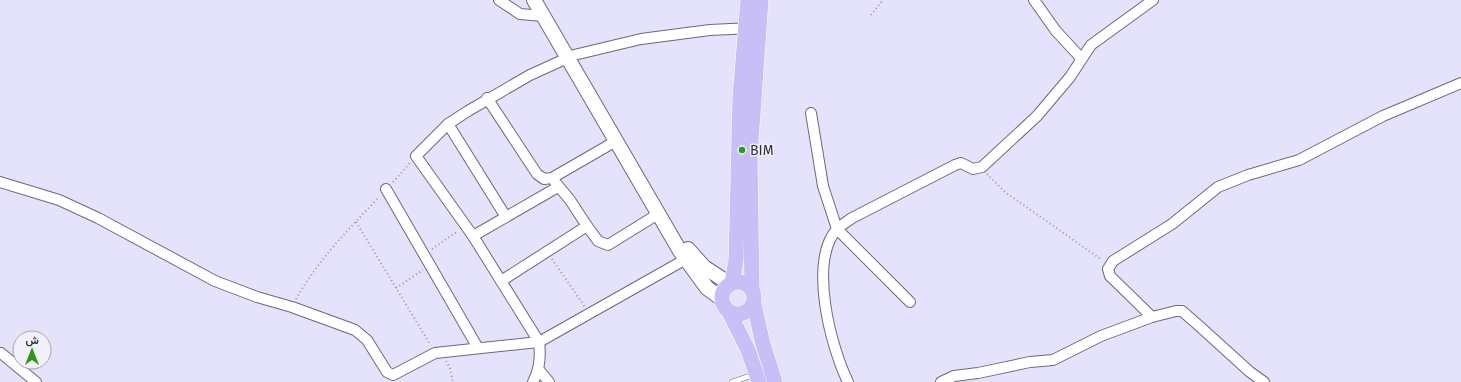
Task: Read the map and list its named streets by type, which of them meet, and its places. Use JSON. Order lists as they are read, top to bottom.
{
  "places": ["BIM"],
  "north": "top"
}
